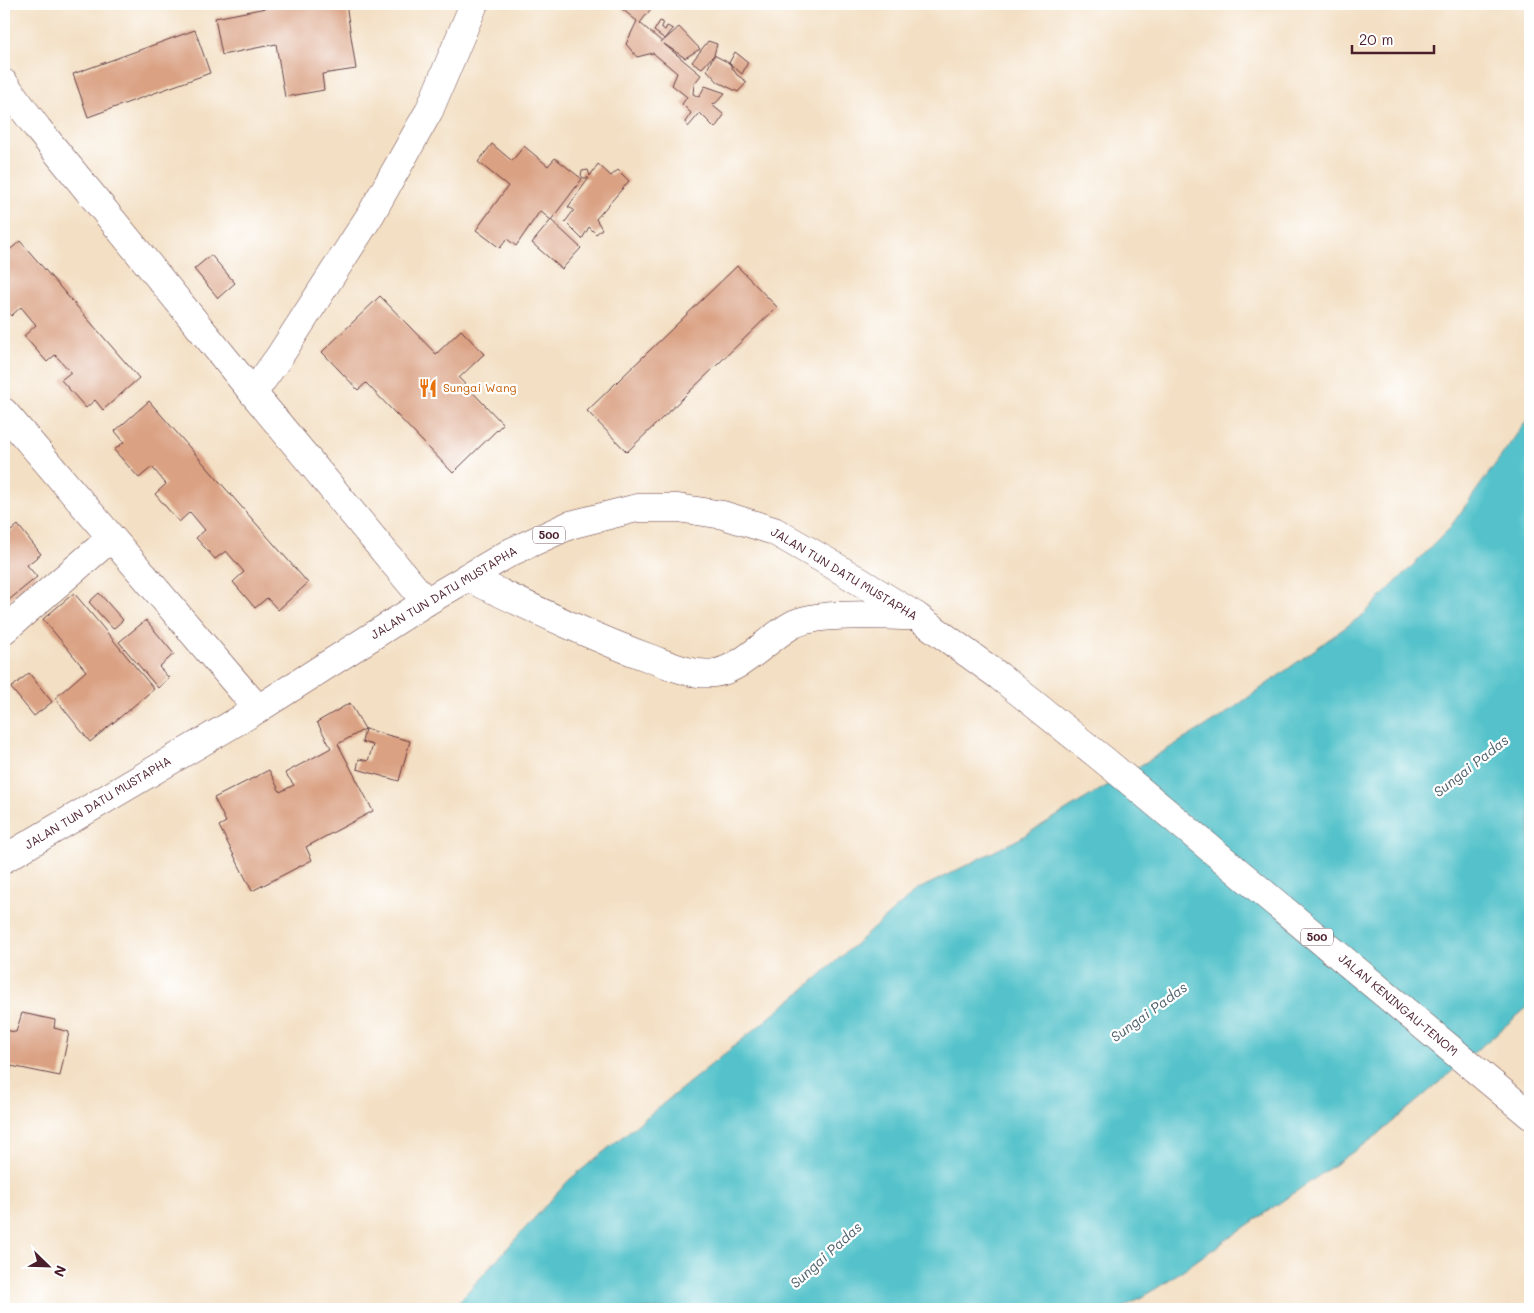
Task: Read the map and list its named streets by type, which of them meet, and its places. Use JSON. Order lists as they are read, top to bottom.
{
  "streets": {
    "street": ["500", "JALAN TUN DATU MUSTAPHA", "JALAN KENINGAU-TENOM"]
  },
  "crossings": [
    ["JALAN TUN DATU MUSTAPHA", "JALAN KENINGAU-TENOM"]
  ],
  "water": ["Sungai Padas"],
  "places": {
    "restaurant": ["Sungai Wang"]
  },
  "scale_bar": "20 m",
  "north": "bottom right"
}
